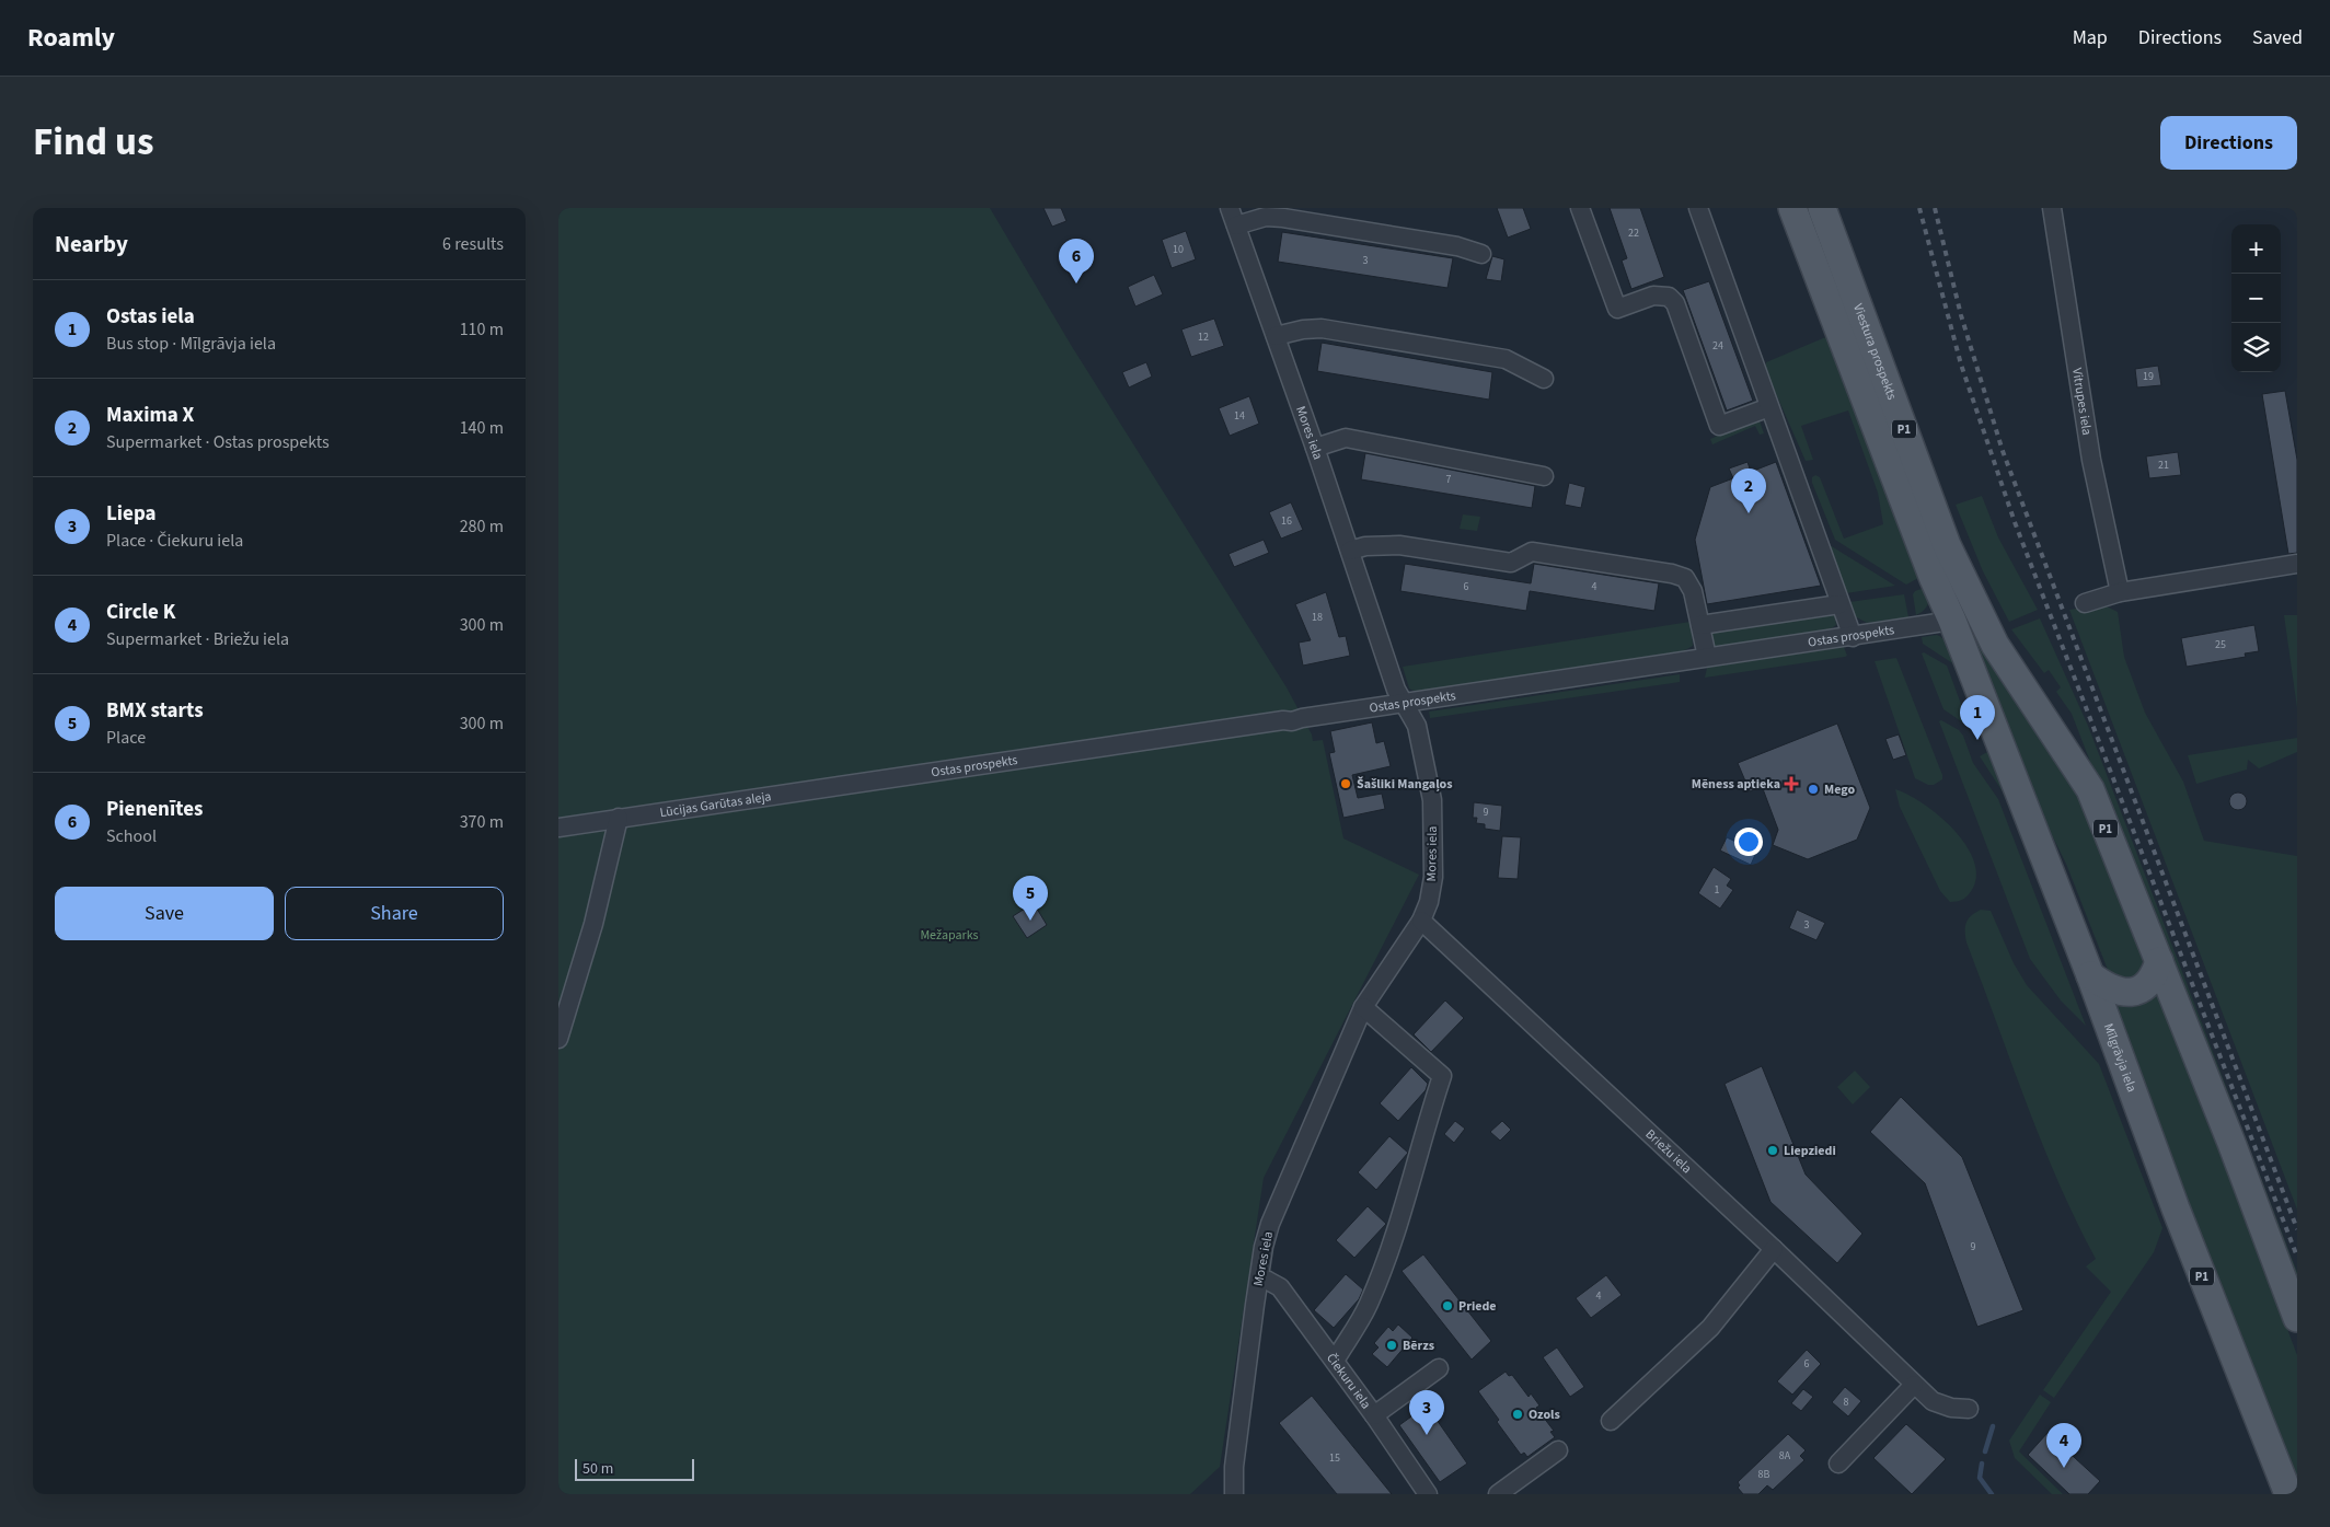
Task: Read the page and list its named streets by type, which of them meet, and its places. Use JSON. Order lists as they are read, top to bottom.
{
  "streets": {
    "main road": ["Viestura prospekts", "P1", "Mīlgrāvja iela"],
    "street": [
      "Vitrupes iela",
      "Mores iela",
      "Ostas prospekts",
      "Lūcijas Garūtas aleja",
      "Briežu iela",
      "Čiekuru iela"
    ]
  },
  "crossings": [
    ["Viestura prospekts", "P1"],
    ["Viestura prospekts", "Ostas prospekts"],
    ["Viestura prospekts", "Mīlgrāvja iela"],
    ["Mores iela", "Ostas prospekts"],
    ["Mores iela", "Briežu iela"],
    ["Mores iela", "Čiekuru iela"],
    ["Ostas prospekts", "Lūcijas Garūtas aleja"],
    ["Ostas prospekts", "Mīlgrāvja iela"]
  ],
  "parks": ["Mežaparks"],
  "places": {
    "other": [
      "Šašliki Mangaļos",
      "Mego",
      "Liepziedi",
      "Priede",
      "Bērzs",
      "Ozols"
    ],
    "health": ["Mēness aptieka"]
  },
  "house_numbers": [
    "22",
    "10",
    "3",
    "12",
    "24",
    "19",
    "14",
    "21",
    "7",
    "16",
    "6",
    "4",
    "18",
    "25",
    "9",
    "1",
    "3",
    "9",
    "4",
    "6",
    "8",
    "8A",
    "15",
    "8B"
  ],
  "scale_bar": "50 m",
  "page": {
    "header": "Roamly",
    "nav": ["Map", "Directions", "Saved"],
    "title": "Find us",
    "buttons": [
      "Directions",
      ["Save", "Share"]
    ],
    "heading": ["Nearby", "6 results"],
    "map_buttons": ["+", "−"],
    "pins": [
      "6",
      "2",
      "1",
      "5",
      "3",
      "4"
    ],
    "list": [
      {
        "mark": "1",
        "name": "Ostas iela",
        "note": "Bus stop · Mīlgrāvja iela",
        "value": "110 m"
      },
      {
        "mark": "2",
        "name": "Maxima X",
        "note": "Supermarket · Ostas prospekts",
        "value": "140 m"
      },
      {
        "mark": "3",
        "name": "Liepa",
        "note": "Place · Čiekuru iela",
        "value": "280 m"
      },
      {
        "mark": "4",
        "name": "Circle K",
        "note": "Supermarket · Briežu iela",
        "value": "300 m"
      },
      {
        "mark": "5",
        "name": "BMX starts",
        "note": "Place",
        "value": "300 m"
      },
      {
        "mark": "6",
        "name": "Pienenītes",
        "note": "School",
        "value": "370 m"
      }
    ],
    "scale": "50 m"
  }
}
